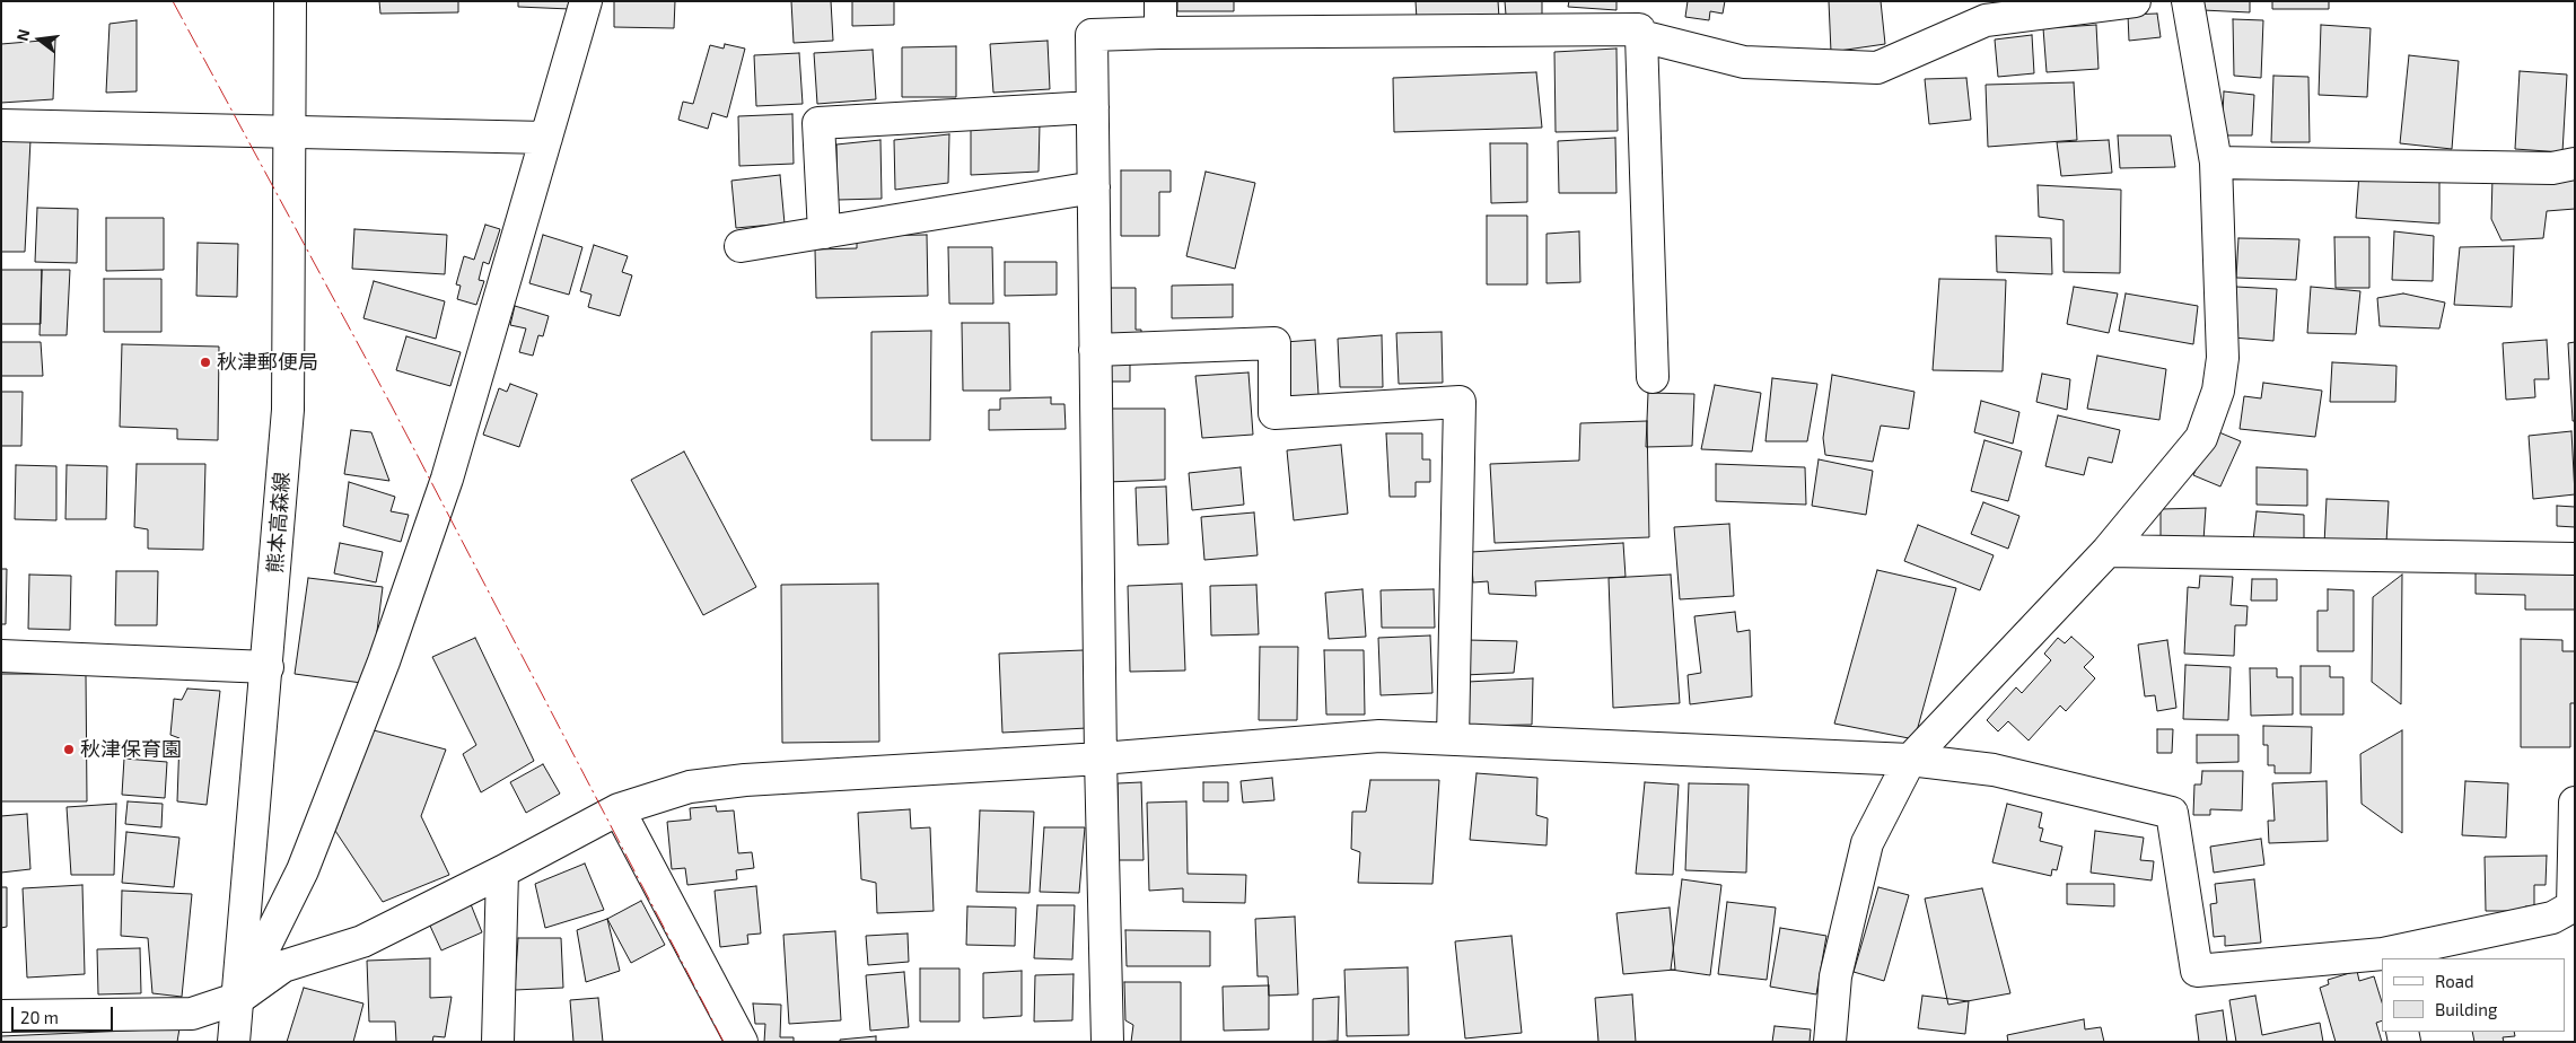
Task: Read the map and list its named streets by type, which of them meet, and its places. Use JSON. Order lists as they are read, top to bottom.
{
  "streets": {
    "street": ["熊本高森線"]
  },
  "places": ["秋津郵便局", "秋津保育園"],
  "legend": ["Road", "Building"],
  "scale_bar": "20 m",
  "north": "left"
}
